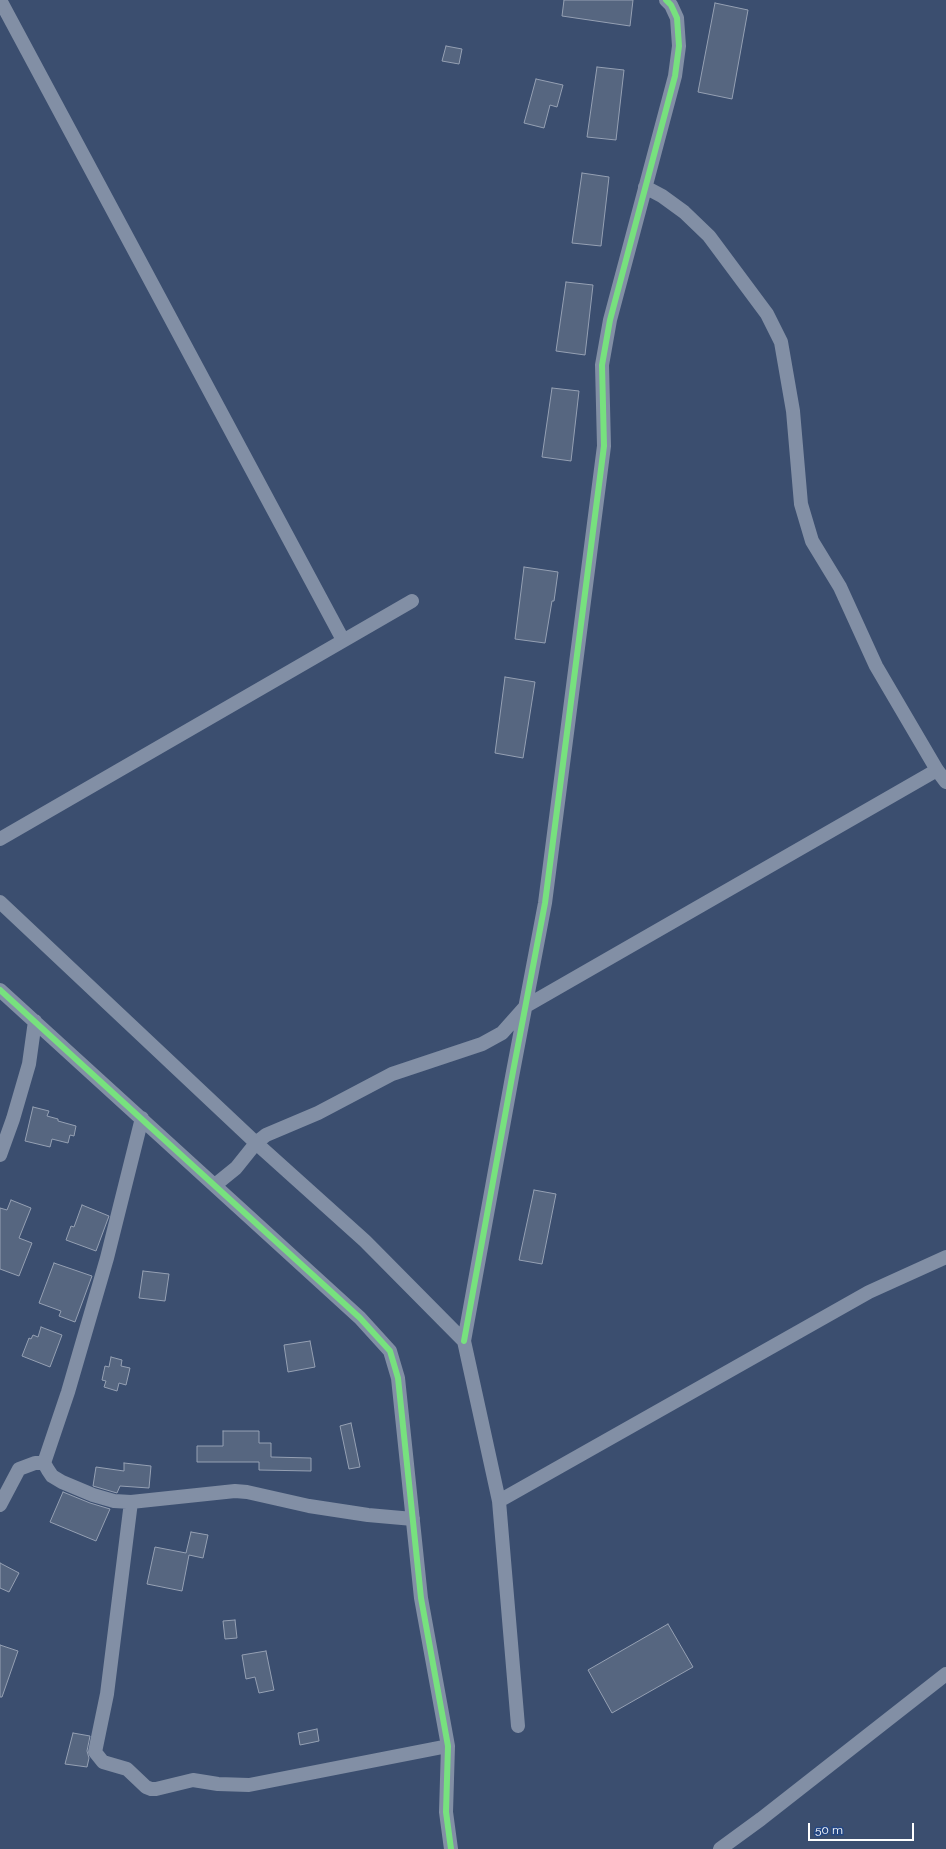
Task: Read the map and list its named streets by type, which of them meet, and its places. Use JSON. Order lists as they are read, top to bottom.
{
  "scale_bar": "50 m"
}
